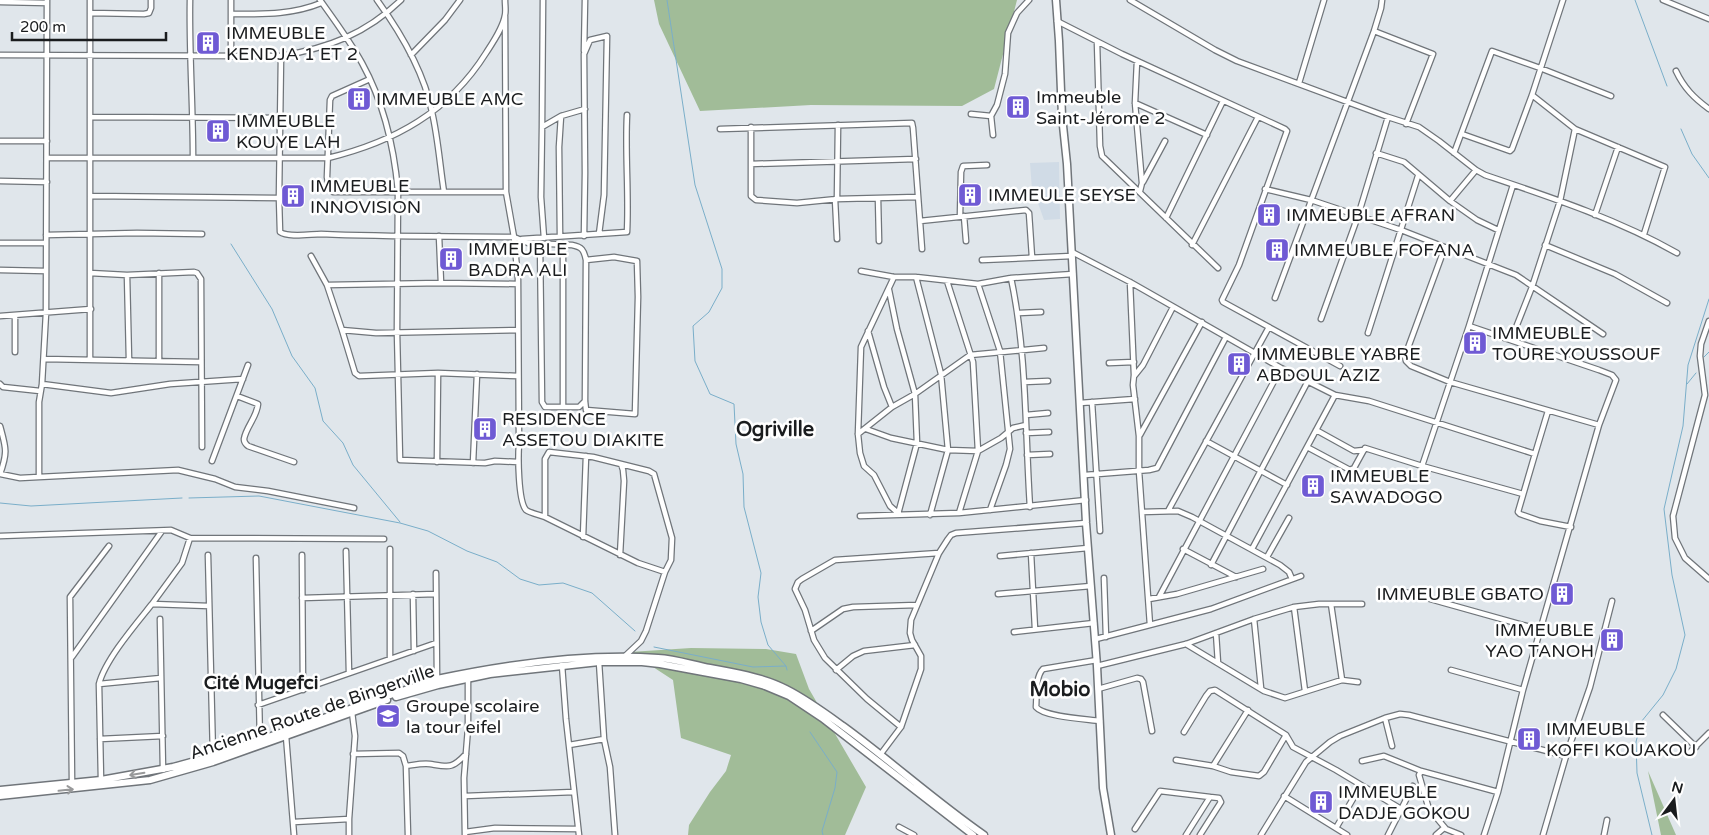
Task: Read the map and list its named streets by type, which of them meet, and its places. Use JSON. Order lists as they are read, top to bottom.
{
  "streets": {
    "street": ["Ancienne Route de Bingerville"]
  },
  "districts": ["Ogriville", "Cité Mugefci", "Mobio"],
  "places": {
    "building": [
      "IMMEUBLE KENDJA 1 ET 2",
      "IMMEUBLE AMC",
      "Immeuble Saint-Jérome 2",
      "IMMEUBLE KOUYE LAH",
      "IMMEULE SEYSE",
      "IMMEUBLE INNOVISION",
      "IMMEUBLE AFRAN",
      "IMMEUBLE FOFANA",
      "IMMEUBLE BADRA ALI",
      "IMMEUBLE TOURE YOUSSOUF",
      "IMMEUBLE YABRE ABDOUL AZIZ",
      "RESIDENCE ASSETOU DIAKITE",
      "IMMEUBLE SAWADOGO",
      "IMMEUBLE GBATO",
      "IMMEUBLE YAO TANOH",
      "IMMEUBLE KOFFI KOUAKOU",
      "IMMEUBLE DADJE GOKOU"
    ],
    "school or university": ["Groupe scolaire la tour eifel"]
  },
  "scale_bar": "200 m",
  "north": "top"
}
